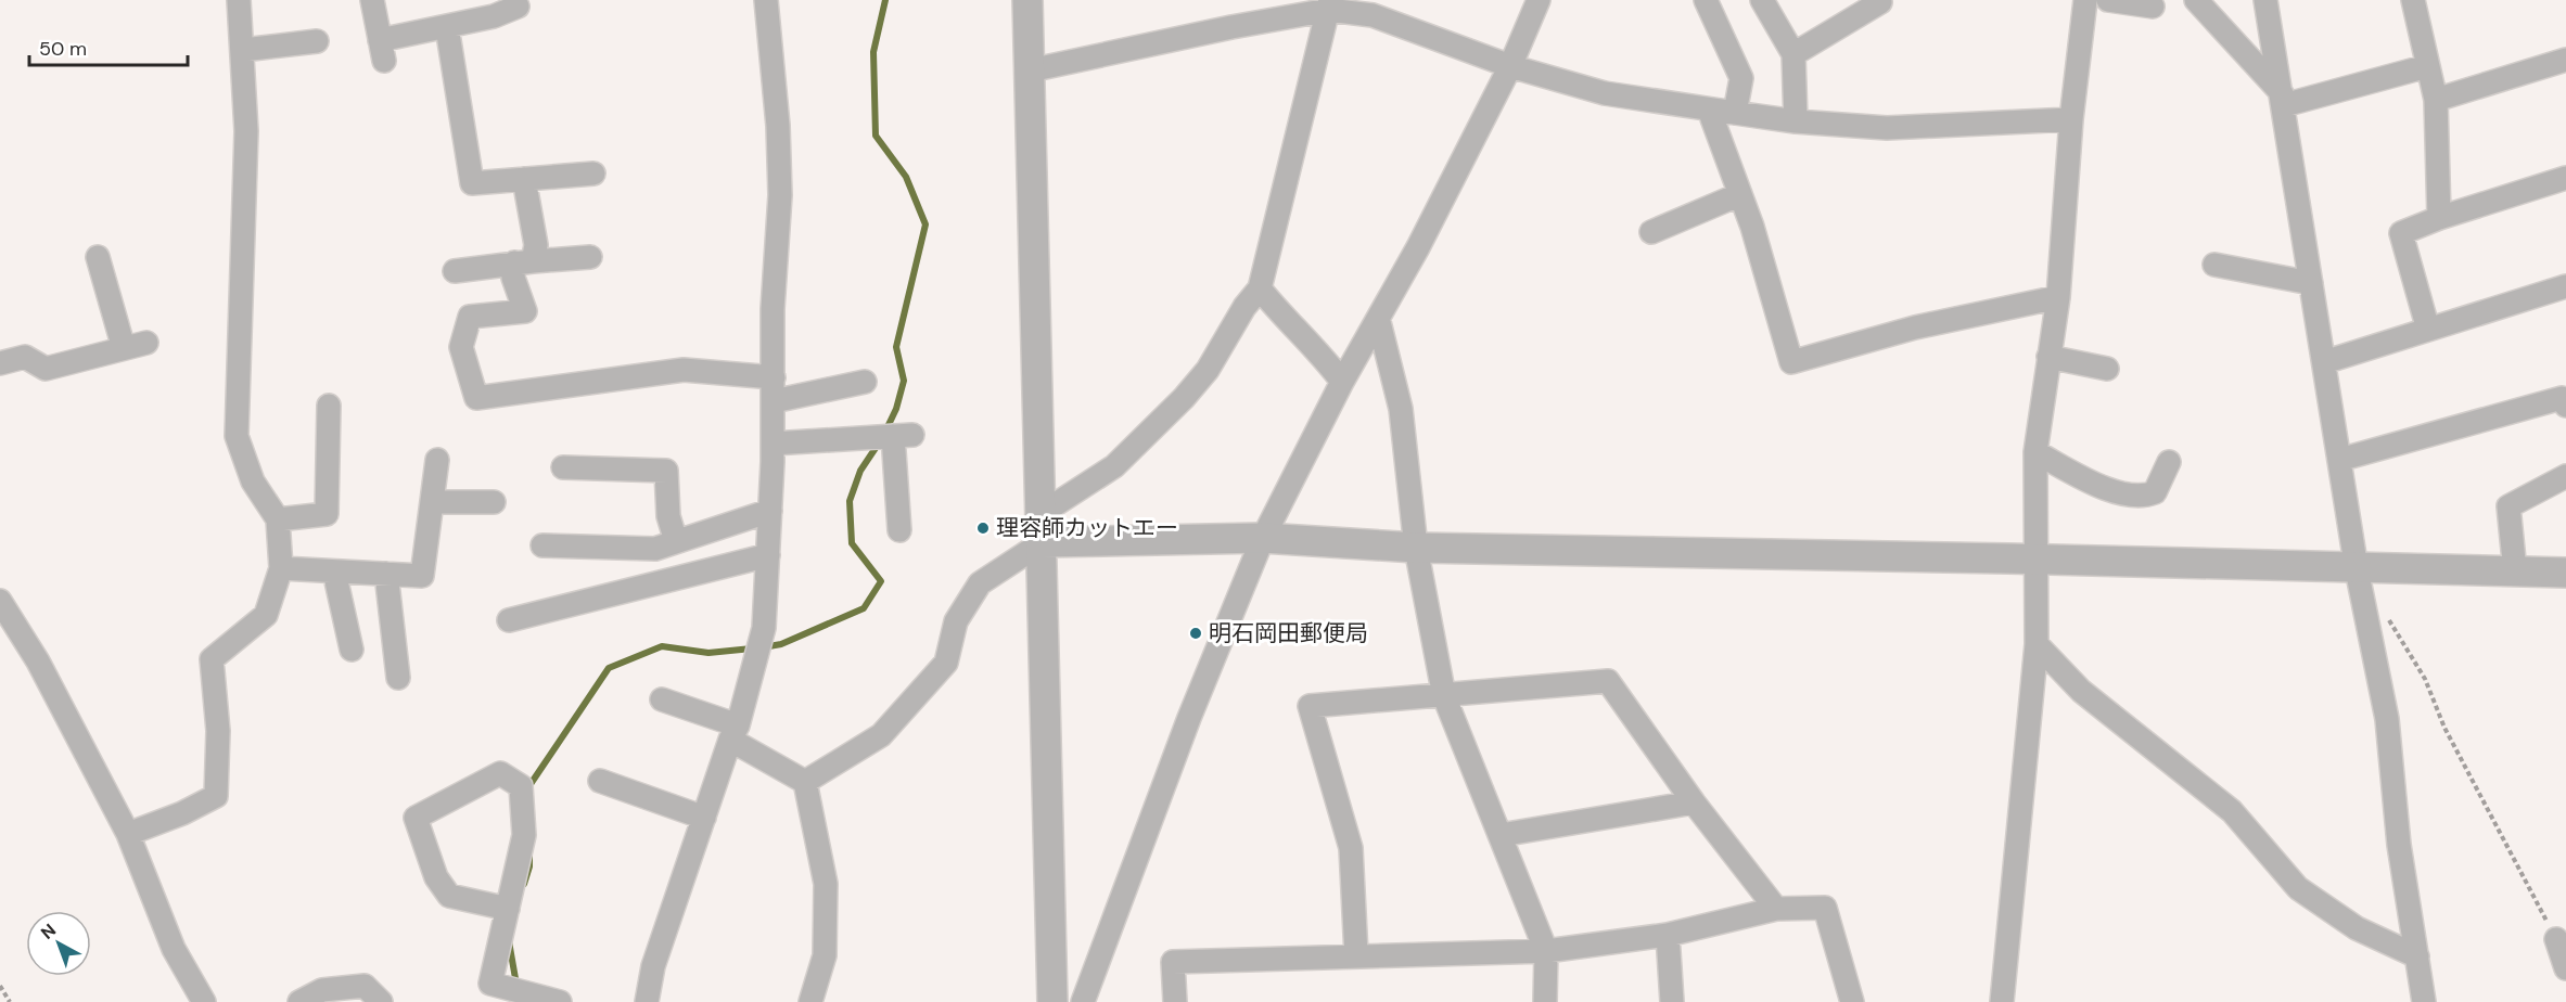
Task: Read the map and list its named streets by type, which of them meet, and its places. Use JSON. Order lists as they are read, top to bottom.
{
  "places": ["理容師カットエー", "明石岡田郵便局"],
  "scale_bar": "50 m",
  "north": "top left"
}
